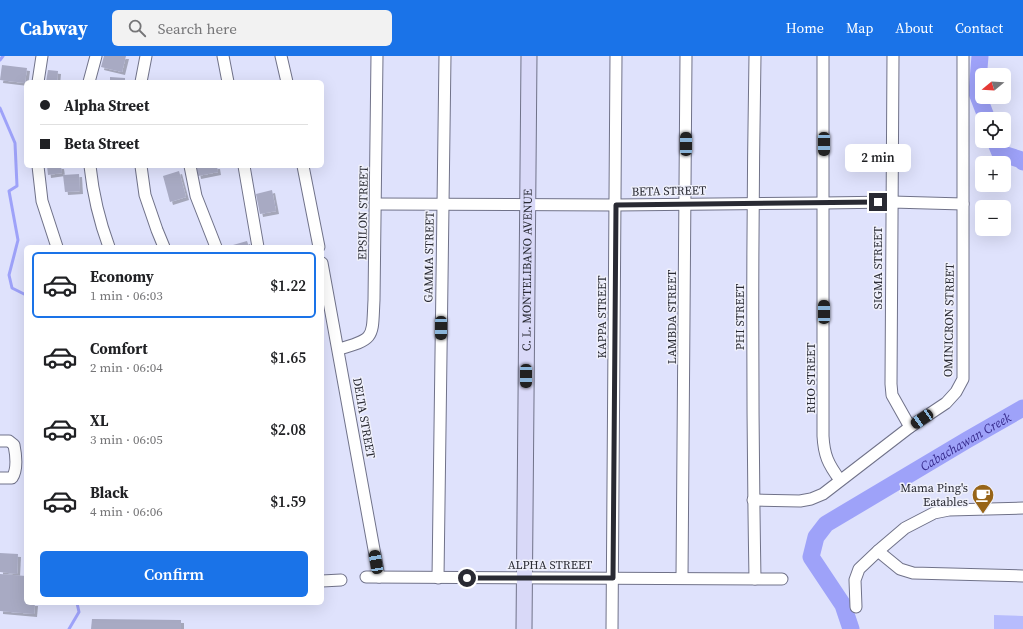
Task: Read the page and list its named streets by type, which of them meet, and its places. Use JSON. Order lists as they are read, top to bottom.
{
  "streets": {
    "street": [
      "BETA STREET",
      "EPSILON STREET",
      "GAMMA STREET",
      "SIGMA STREET",
      "C. L. MONTELIBANO AVENUE",
      "KAPPA STREET",
      "LAMBDA STREET",
      "PHI STREET",
      "OMINICRON STREET",
      "RHO STREET",
      "DELTA STREET",
      "ALPHA STREET"
    ]
  },
  "crossings": [
    ["BETA STREET", "EPSILON STREET"],
    ["BETA STREET", "GAMMA STREET"],
    ["BETA STREET", "SIGMA STREET"],
    ["BETA STREET", "C. L. MONTELIBANO AVENUE"],
    ["BETA STREET", "KAPPA STREET"],
    ["BETA STREET", "LAMBDA STREET"],
    ["BETA STREET", "PHI STREET"],
    ["BETA STREET", "OMINICRON STREET"],
    ["BETA STREET", "RHO STREET"],
    ["EPSILON STREET", "DELTA STREET"],
    ["GAMMA STREET", "ALPHA STREET"],
    ["SIGMA STREET", "OMINICRON STREET"],
    ["C. L. MONTELIBANO AVENUE", "ALPHA STREET"],
    ["KAPPA STREET", "ALPHA STREET"],
    ["LAMBDA STREET", "ALPHA STREET"],
    ["PHI STREET", "OMINICRON STREET"],
    ["PHI STREET", "ALPHA STREET"],
    ["OMINICRON STREET", "RHO STREET"],
    ["DELTA STREET", "ALPHA STREET"]
  ],
  "water": ["Cabachawan Creek"],
  "places": {
    "cafe": ["Mama Ping's Eatables"]
  },
  "north": "left",
  "page": {
    "header": "Cabway",
    "search": "Search here",
    "nav": [
      "Home",
      "Map",
      "About",
      "Contact"
    ],
    "map_buttons": ["+", "−"],
    "banner": ["Alpha Street", "Beta Street"],
    "bubble": "2 min",
    "list": [
      {
        "name": "Economy",
        "note": "1 min · 06:03",
        "value": "$1.22"
      },
      {
        "name": "Comfort",
        "note": "2 min · 06:04",
        "value": "$1.65"
      },
      {
        "name": "XL",
        "note": "3 min · 06:05",
        "value": "$2.08"
      },
      {
        "name": "Black",
        "note": "4 min · 06:06",
        "value": "$1.59"
      }
    ],
    "buttons": "Confirm"
  }
}
